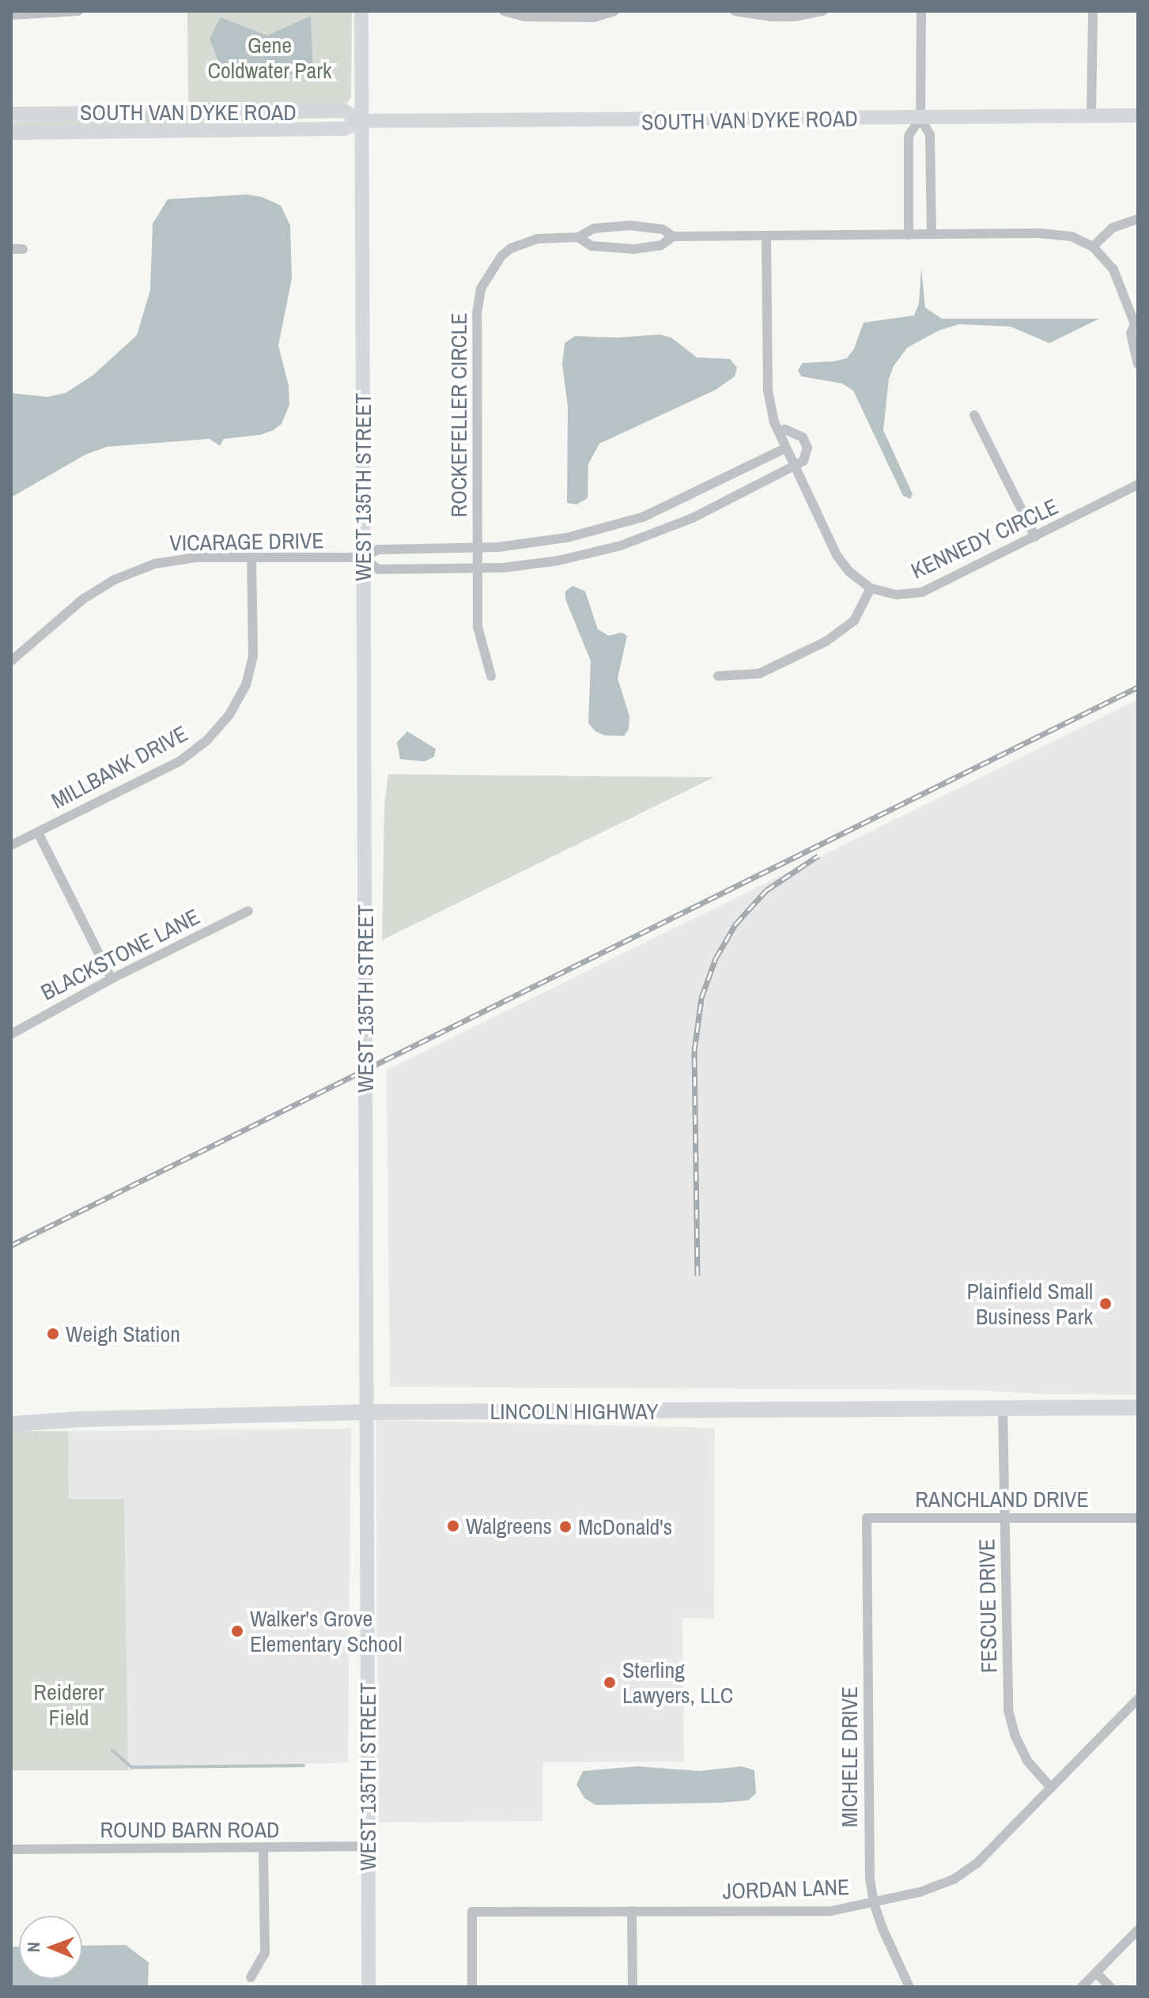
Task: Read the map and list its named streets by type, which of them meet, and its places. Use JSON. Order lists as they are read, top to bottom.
{
  "streets": {
    "main road": ["LINCOLN HIGHWAY"],
    "street": [
      "SOUTH VAN DYKE ROAD",
      "ROCKEFELLER CIRCLE",
      "WEST 135TH STREET",
      "KENNEDY CIRCLE",
      "VICARAGE DRIVE",
      "MILLBANK DRIVE",
      "BLACKSTONE LANE",
      "RANCHLAND DRIVE",
      "FESCUE DRIVE",
      "MICHELE DRIVE",
      "ROUND BARN ROAD",
      "JORDAN LANE"
    ]
  },
  "crossings": [
    ["SOUTH VAN DYKE ROAD", "WEST 135TH STREET"],
    ["ROCKEFELLER CIRCLE", "KENNEDY CIRCLE"],
    ["ROCKEFELLER CIRCLE", "VICARAGE DRIVE"],
    ["WEST 135TH STREET", "VICARAGE DRIVE"],
    ["WEST 135TH STREET", "LINCOLN HIGHWAY"],
    ["WEST 135TH STREET", "ROUND BARN ROAD"],
    ["KENNEDY CIRCLE", "VICARAGE DRIVE"],
    ["VICARAGE DRIVE", "MILLBANK DRIVE"],
    ["LINCOLN HIGHWAY", "FESCUE DRIVE"],
    ["RANCHLAND DRIVE", "FESCUE DRIVE"],
    ["RANCHLAND DRIVE", "MICHELE DRIVE"],
    ["FESCUE DRIVE", "JORDAN LANE"],
    ["MICHELE DRIVE", "JORDAN LANE"]
  ],
  "parks": ["Gene Coldwater Park", "Reiderer Field"],
  "places": [
    "Plainfield Small Business Park",
    "Weigh Station",
    "Walgreens",
    "McDonald's",
    "Walker's Grove Elementary School",
    "Sterling Lawyers, LLC"
  ],
  "north": "left"
}
